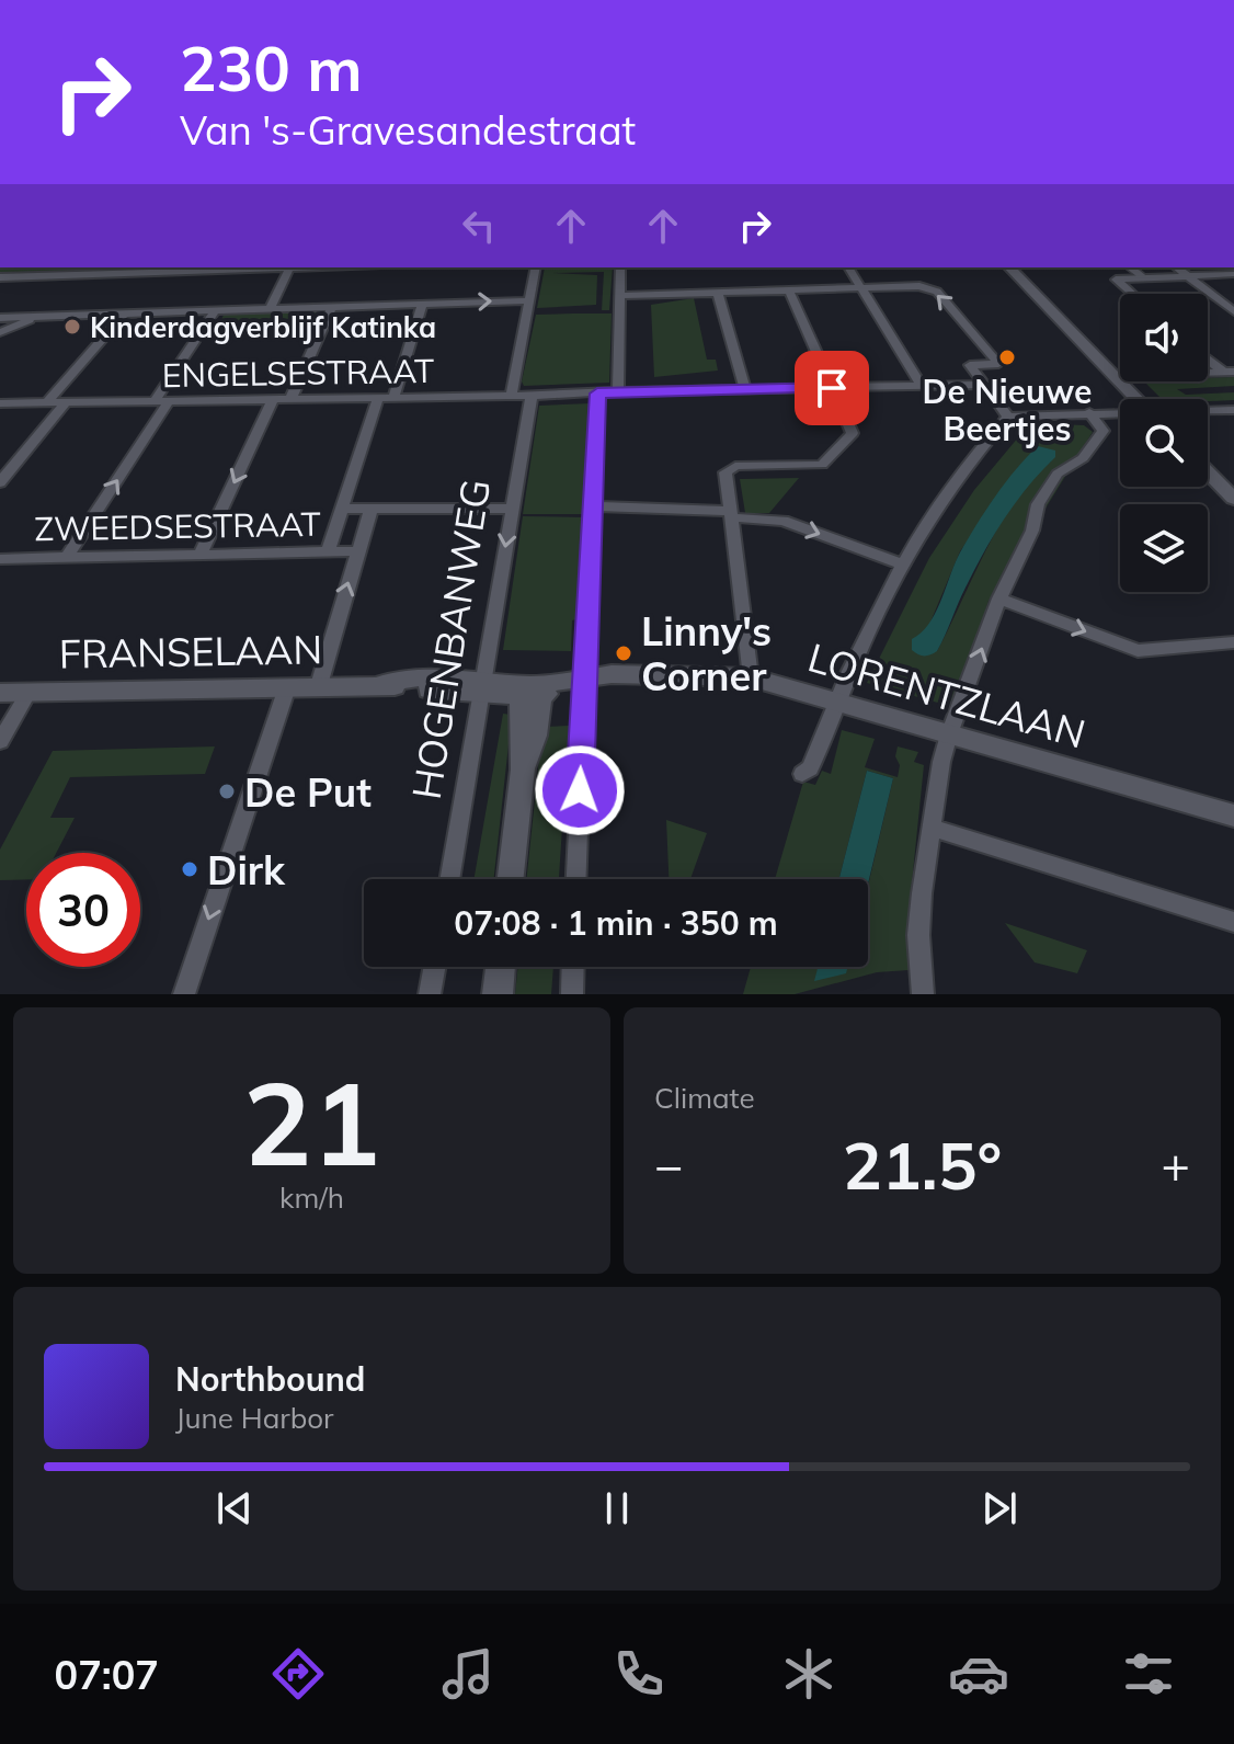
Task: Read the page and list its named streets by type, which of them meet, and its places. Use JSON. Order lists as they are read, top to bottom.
{
  "streets": {
    "street": [
      "ENGELSESTRAAT",
      "ZWEEDSESTRAAT",
      "HOGENBANWEG",
      "FRANSELAAN",
      "LORENTZLAAN"
    ]
  },
  "crossings": [
    ["ENGELSESTRAAT", "HOGENBANWEG"],
    ["ZWEEDSESTRAAT", "HOGENBANWEG"],
    ["HOGENBANWEG", "FRANSELAAN"],
    ["FRANSELAAN", "LORENTZLAAN"]
  ],
  "places": [
    "Kinderdagverblijf Katinka",
    "De Nieuwe Beertjes",
    "Linny's Corner",
    "De Put",
    "Dirk"
  ],
  "page": {
    "turn": ["230 m", "Van 's-Gravesandestraat"],
    "limit": "30",
    "trip": "07:08 · 1 min · 350 m",
    "tile": [
      ["21", "km/h"],
      "Climate"
    ],
    "heat": ["−", "21.5°", "+"],
    "song": ["Northbound", "June Harbor"],
    "tabs": "07:07"
  }
}
